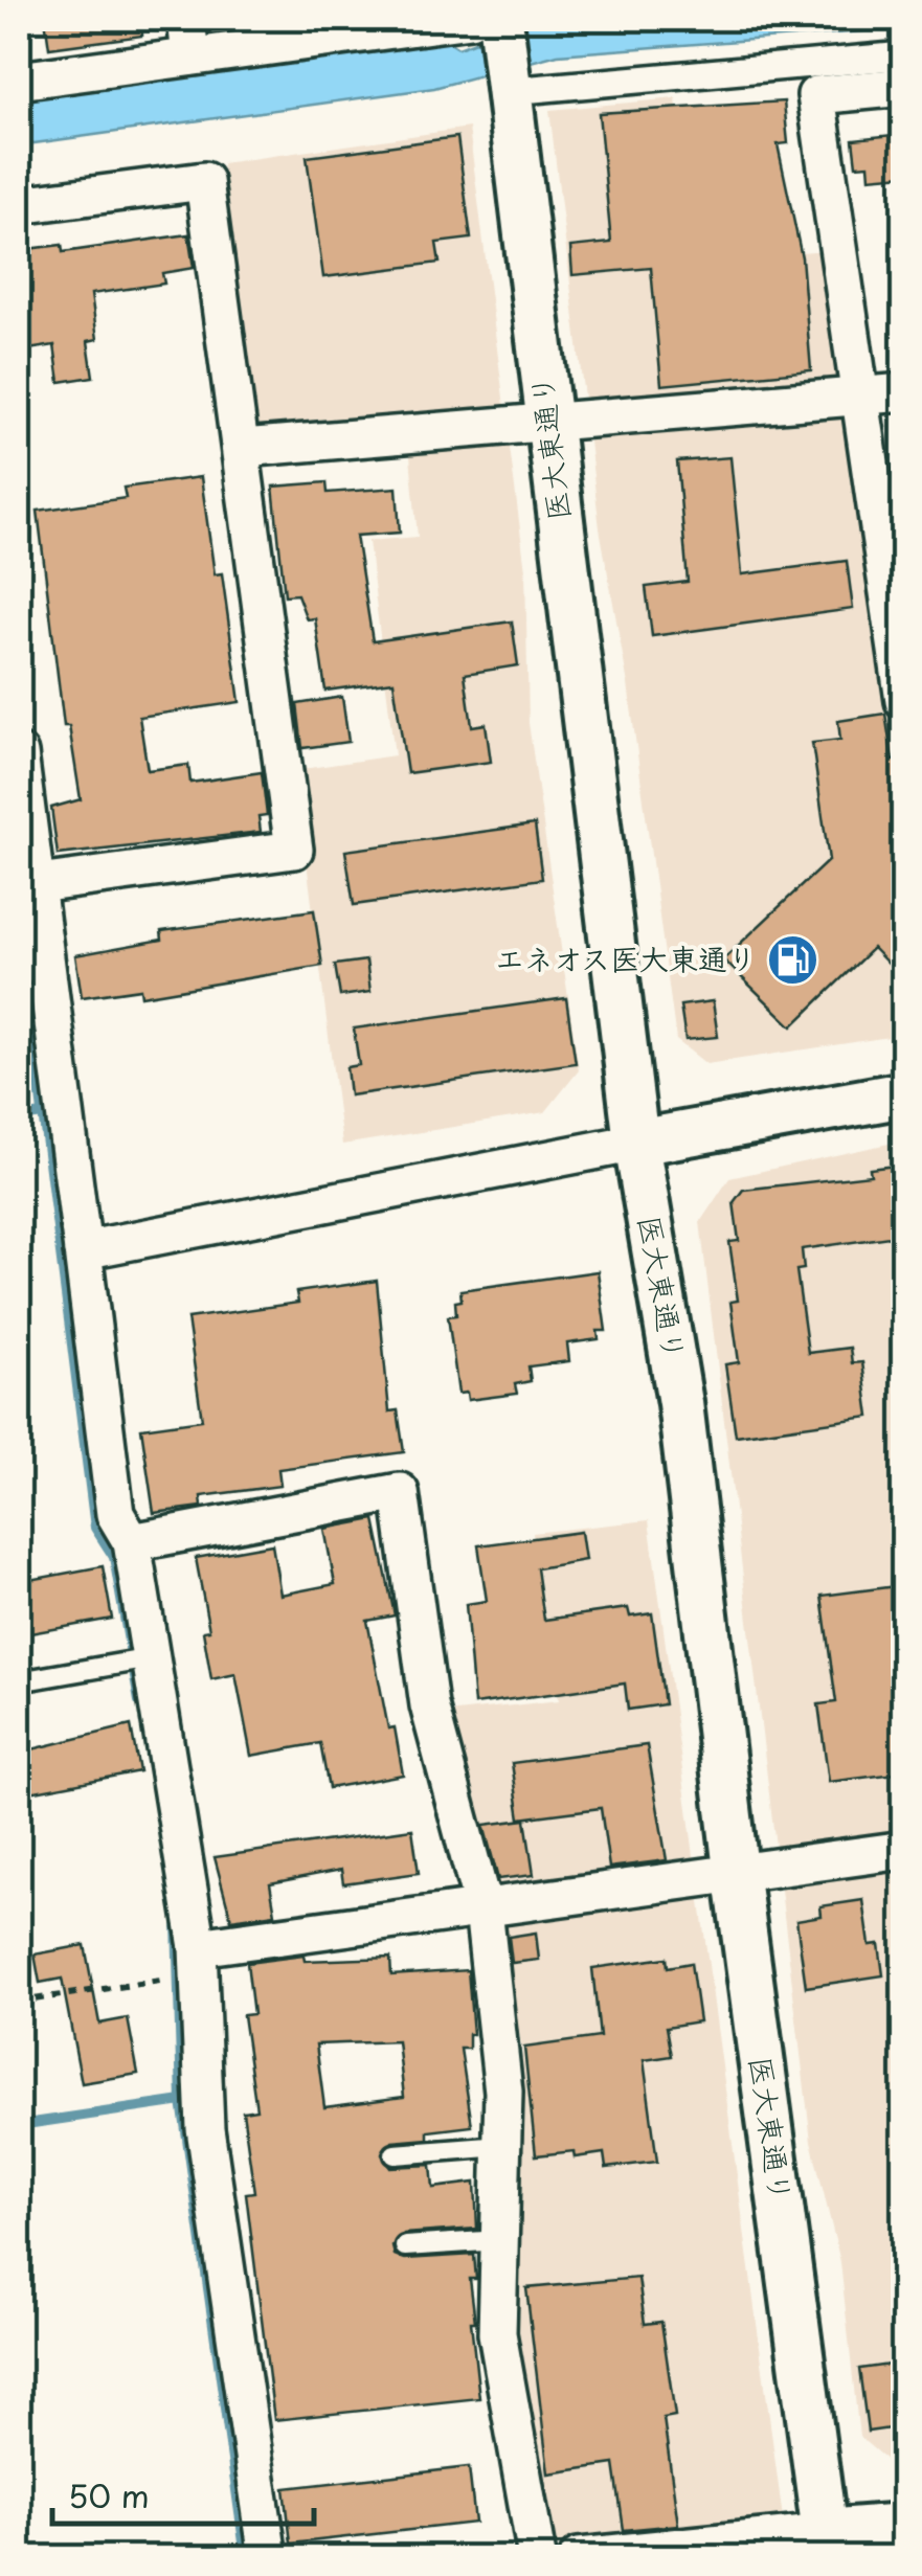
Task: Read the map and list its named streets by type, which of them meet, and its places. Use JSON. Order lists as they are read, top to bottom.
{
  "streets": {
    "street": ["医大東通り"]
  },
  "places": {
    "fuel station": ["エネオス医大東通り"]
  },
  "scale_bar": "50 m"
}
